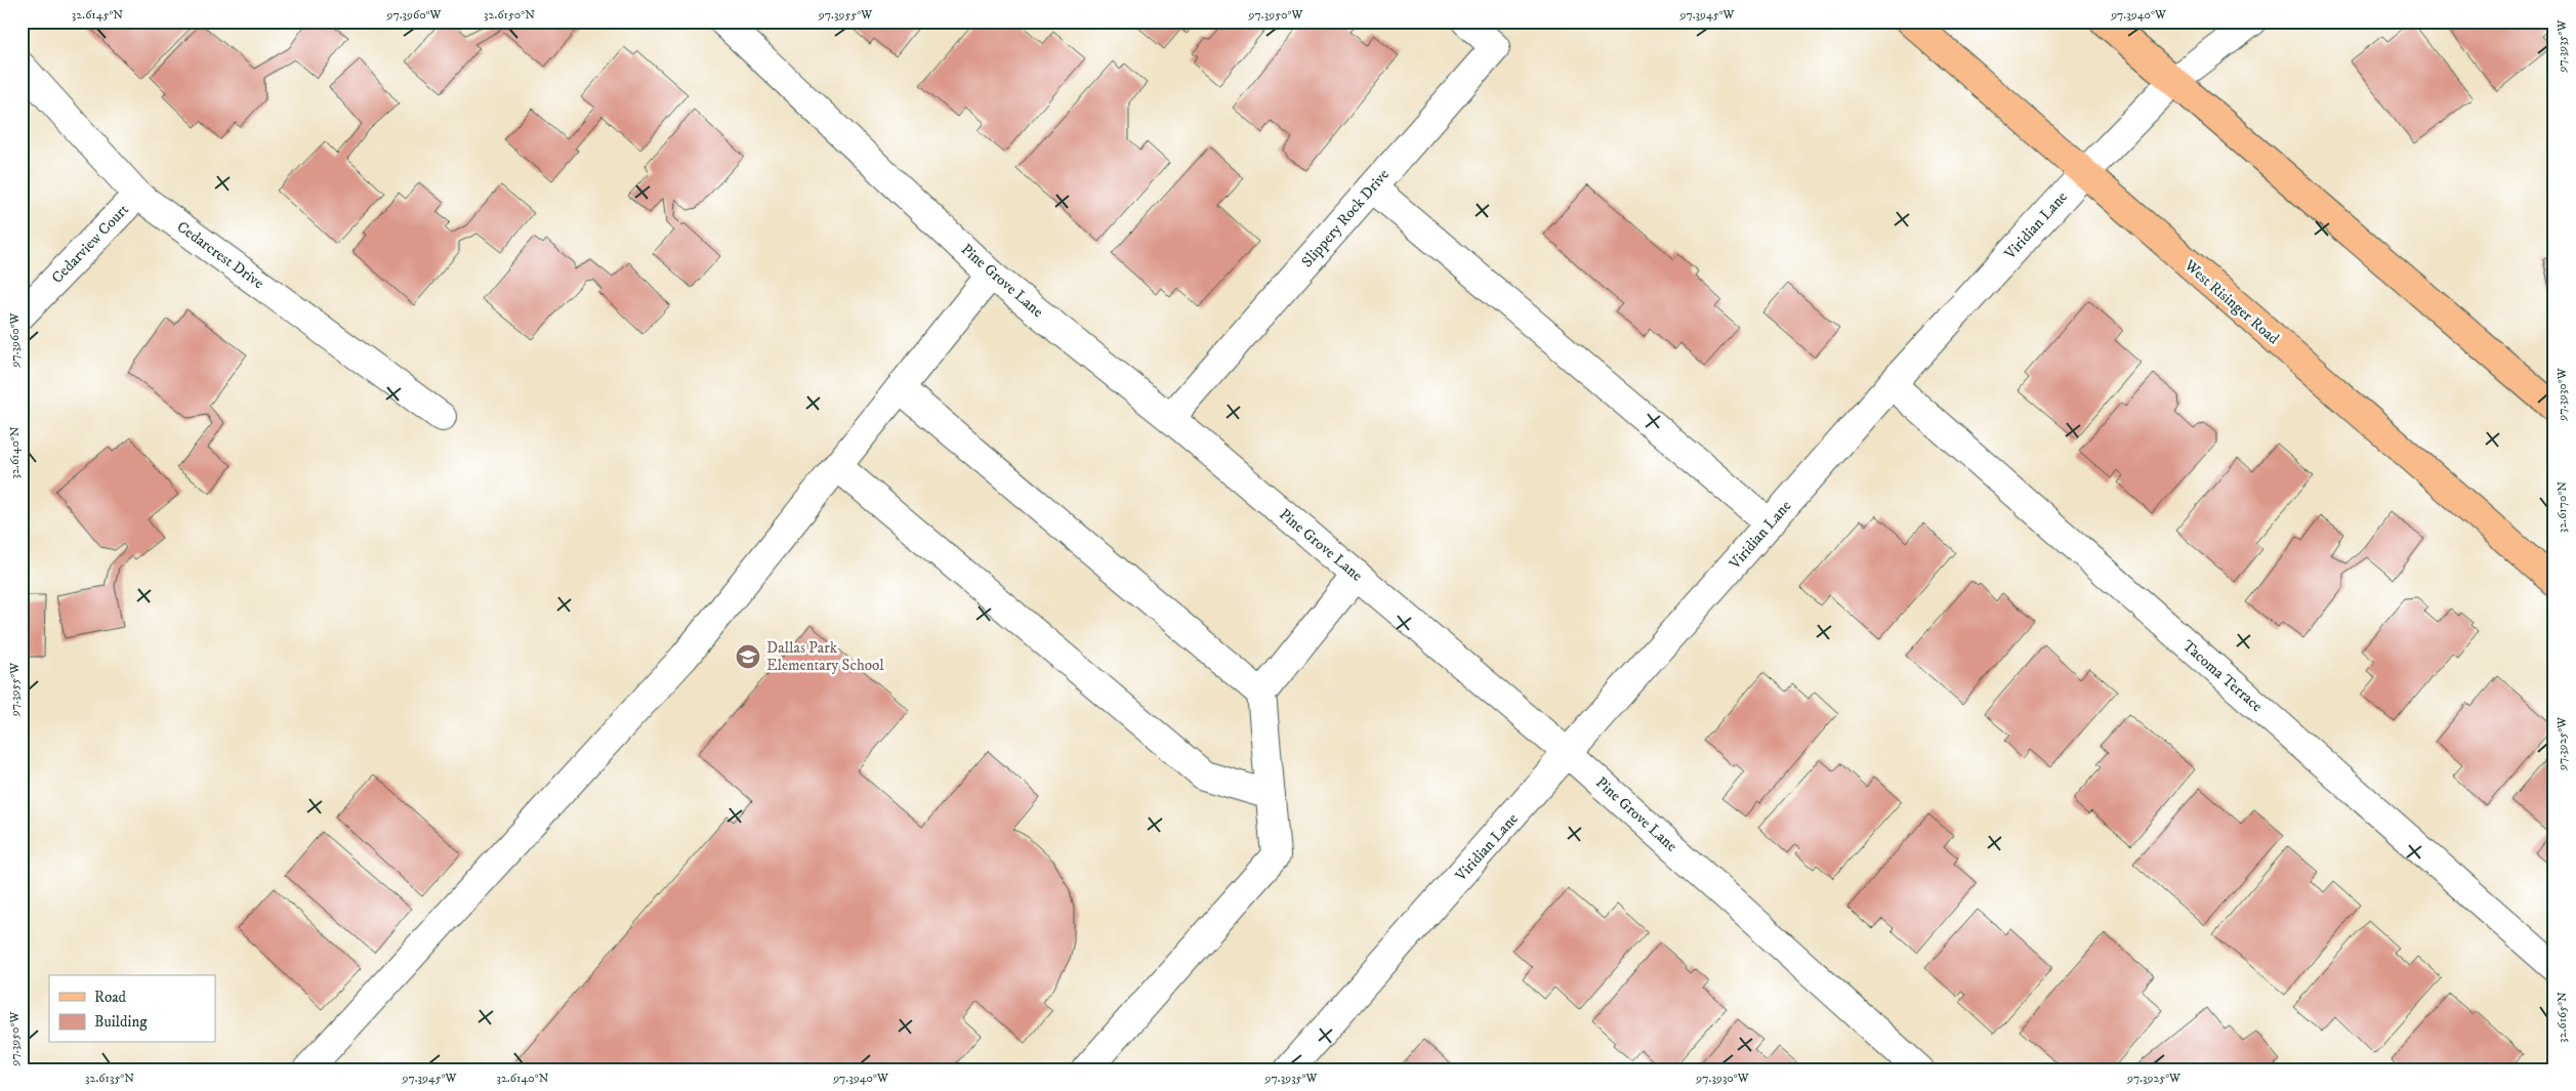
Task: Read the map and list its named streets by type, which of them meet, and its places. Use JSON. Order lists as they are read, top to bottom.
{
  "streets": {
    "main road": ["West Risinger Road"],
    "street": [
      "Slippery Rock Drive",
      "Viridian Lane",
      "Cedarview Court",
      "Cedarcrest Drive",
      "Pine Grove Lane",
      "Tacoma Terrace"
    ]
  },
  "crossings": [
    ["Slippery Rock Drive", "Pine Grove Lane"],
    ["Viridian Lane", "Pine Grove Lane"],
    ["Viridian Lane", "West Risinger Road"],
    ["Viridian Lane", "Tacoma Terrace"],
    ["Cedarview Court", "Cedarcrest Drive"]
  ],
  "places": {
    "school or university": ["Dallas Park Elementary School"]
  },
  "legend": ["Road", "Building"],
  "coordinates": [
    "32.6145°N",
    "97.3960°W",
    "32.6150°N",
    "97.3955°W",
    "97.3950°W",
    "97.3945°W",
    "97.3940°W",
    "97.3935°W",
    "97.3930°W",
    "32.6140°N",
    "32.6170°N",
    "97.3925°W",
    "32.6165°N",
    "32.6135°N"
  ]
}
